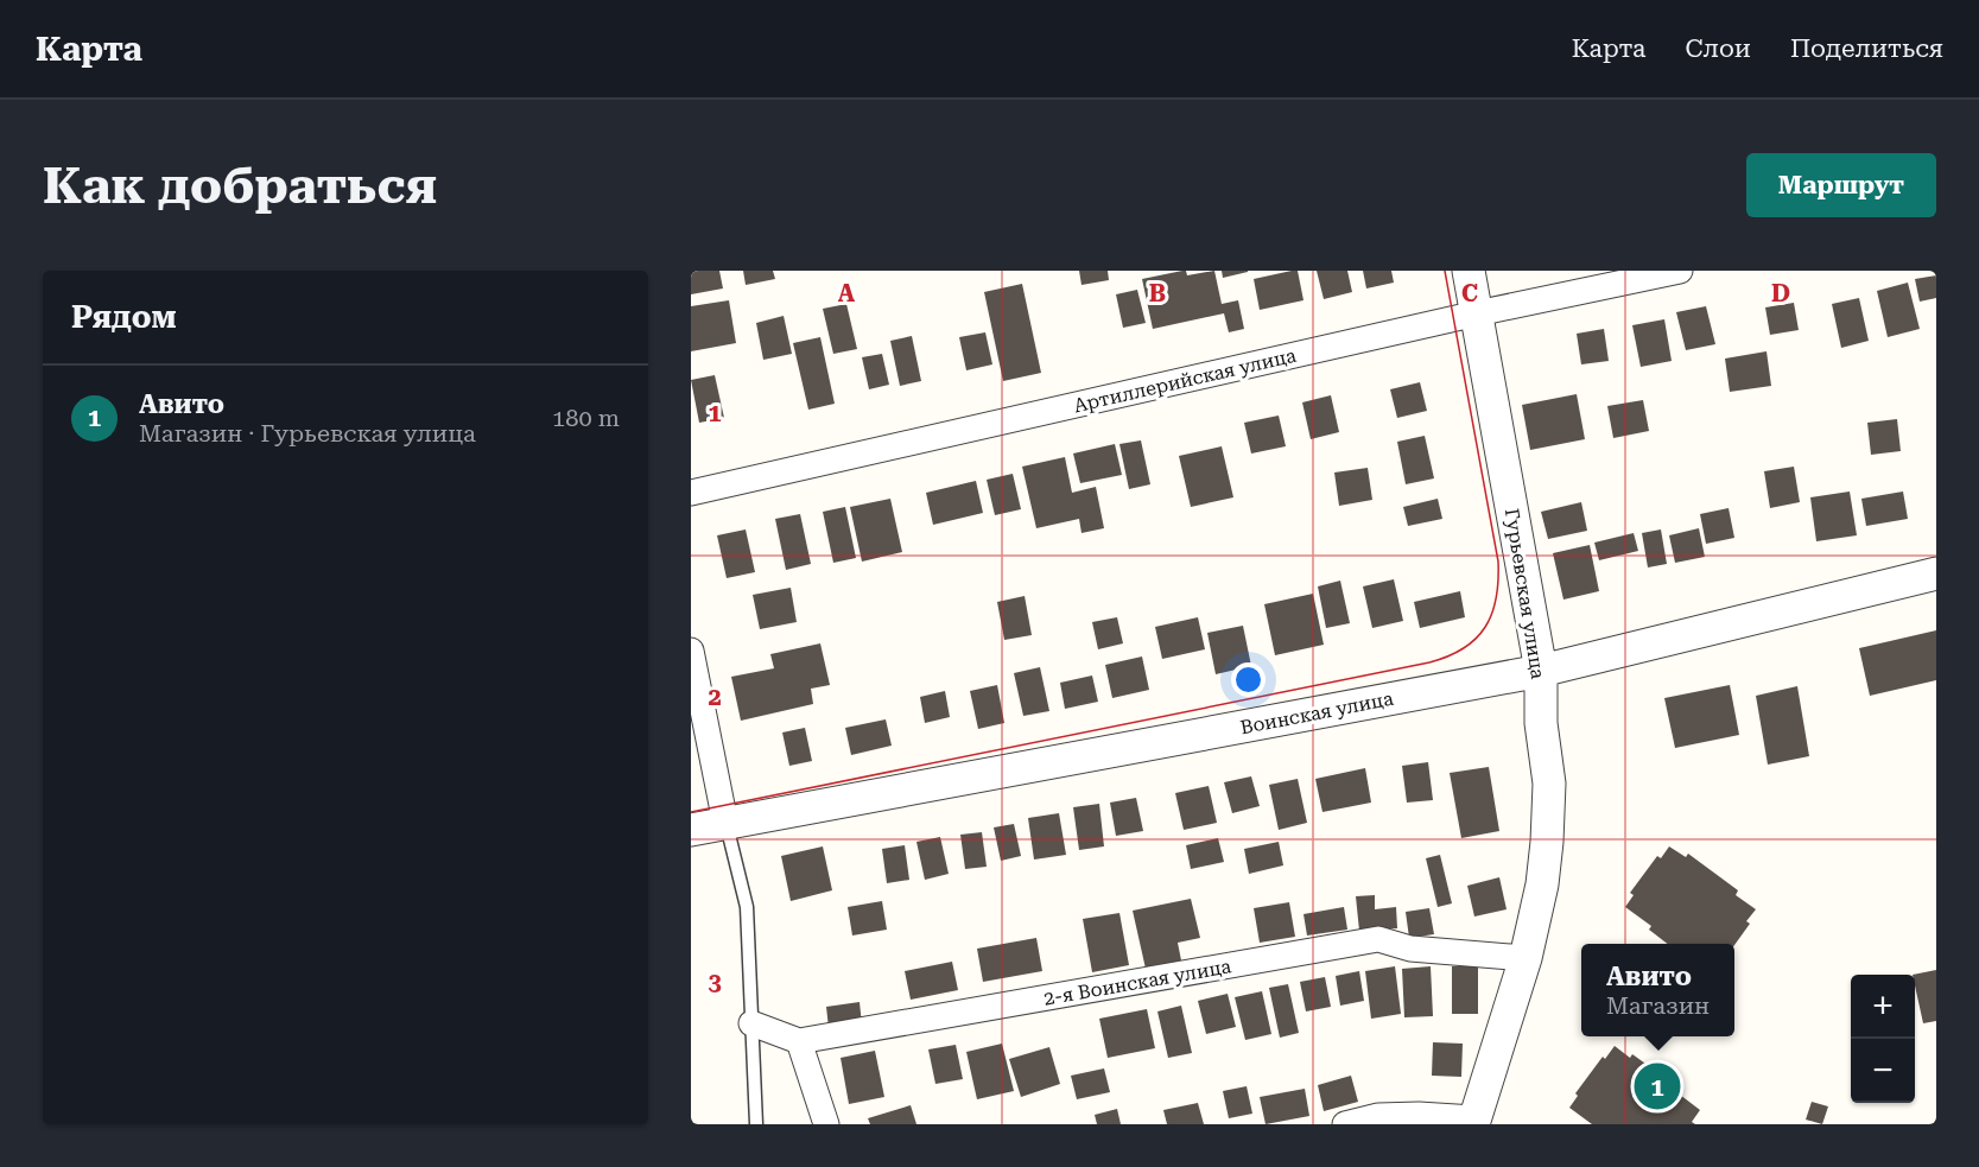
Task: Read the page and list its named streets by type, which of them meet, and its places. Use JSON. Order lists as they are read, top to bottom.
{
  "streets": {
    "street": [
      "Артиллерийская улица",
      "Гурьевская улица",
      "Воинская улица",
      "2-я Воинская улица"
    ]
  },
  "crossings": [
    ["Артиллерийская улица", "Гурьевская улица"],
    ["Гурьевская улица", "Воинская улица"],
    ["Гурьевская улица", "2-я Воинская улица"]
  ],
  "page": {
    "header": "Карта",
    "nav": ["Карта", "Слои", "Поделиться"],
    "buttons": "Маршрут",
    "title": "Как добраться",
    "heading": "Рядом",
    "list": [
      {
        "mark": "1",
        "name": "Авито",
        "note": "Магазин · Гурьевская улица",
        "value": "180 m"
      }
    ],
    "popup": ["Авито", "Магазин"],
    "map_buttons": ["+", "−"],
    "pins": "1"
  },
  "grid": {
    "columns": [
      "A",
      "B",
      "C",
      "D"
    ],
    "rows": ["1", "2", "3"]
  }
}
